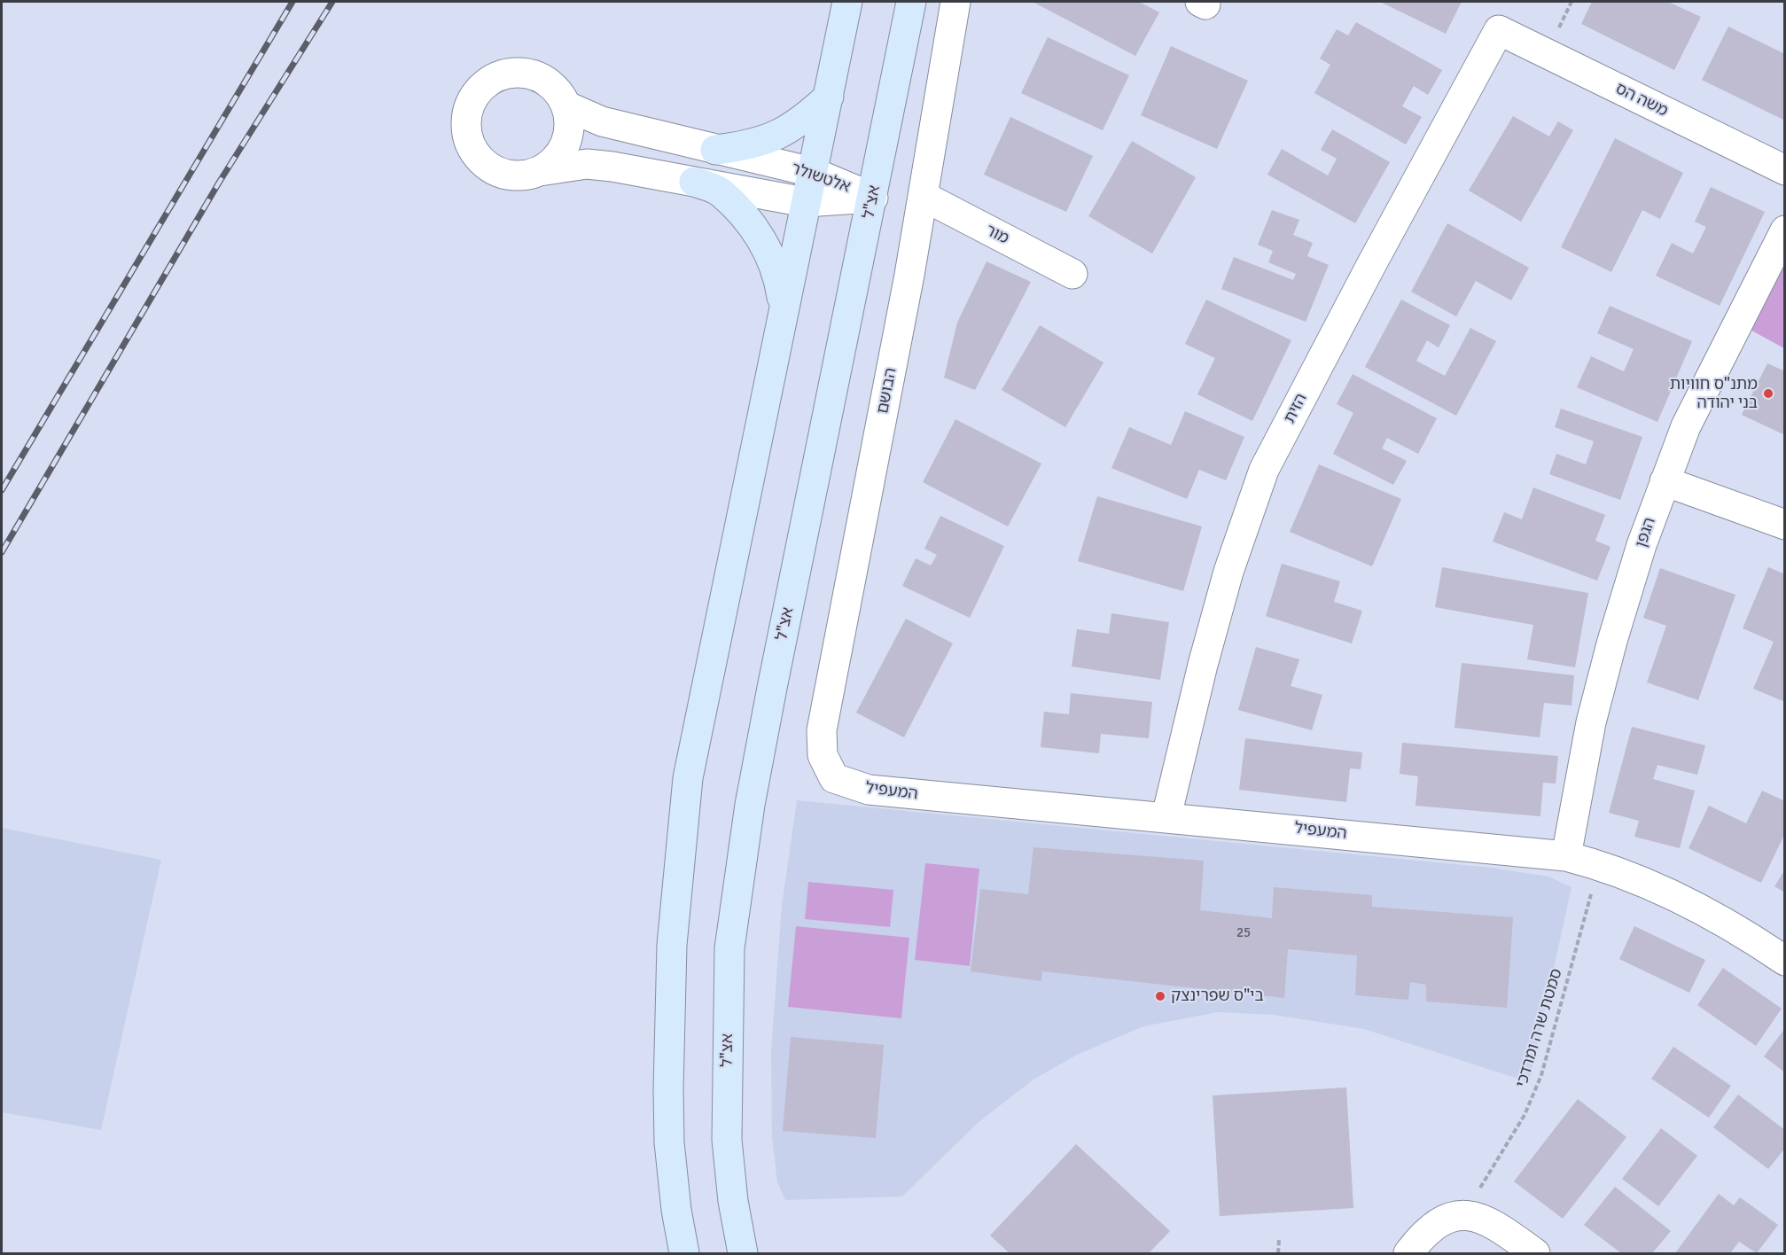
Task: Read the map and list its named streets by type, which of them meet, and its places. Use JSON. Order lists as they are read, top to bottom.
{
  "streets": {
    "main road": ["אצ\"ל"],
    "street": [
      "משה הס",
      "אלטשולר",
      "מור",
      "הבושם",
      "הזית",
      "הגפן",
      "המעפיל"
    ],
    "path": ["סמטת שרה ומרדכי"]
  },
  "crossings": [
    ["משה הס", "הזית"],
    ["אלטשולר", "אצ\"ל"],
    ["מור", "הבושם"],
    ["הבושם", "המעפיל"],
    ["הזית", "המעפיל"],
    ["הגפן", "המעפיל"],
    ["המעפיל", "סמטת שרה ומרדכי"]
  ],
  "places": ["מתנ\"ס חוויות בני יהודה", "בי\"ס שפרינצק"],
  "house_numbers": ["25"]
}
